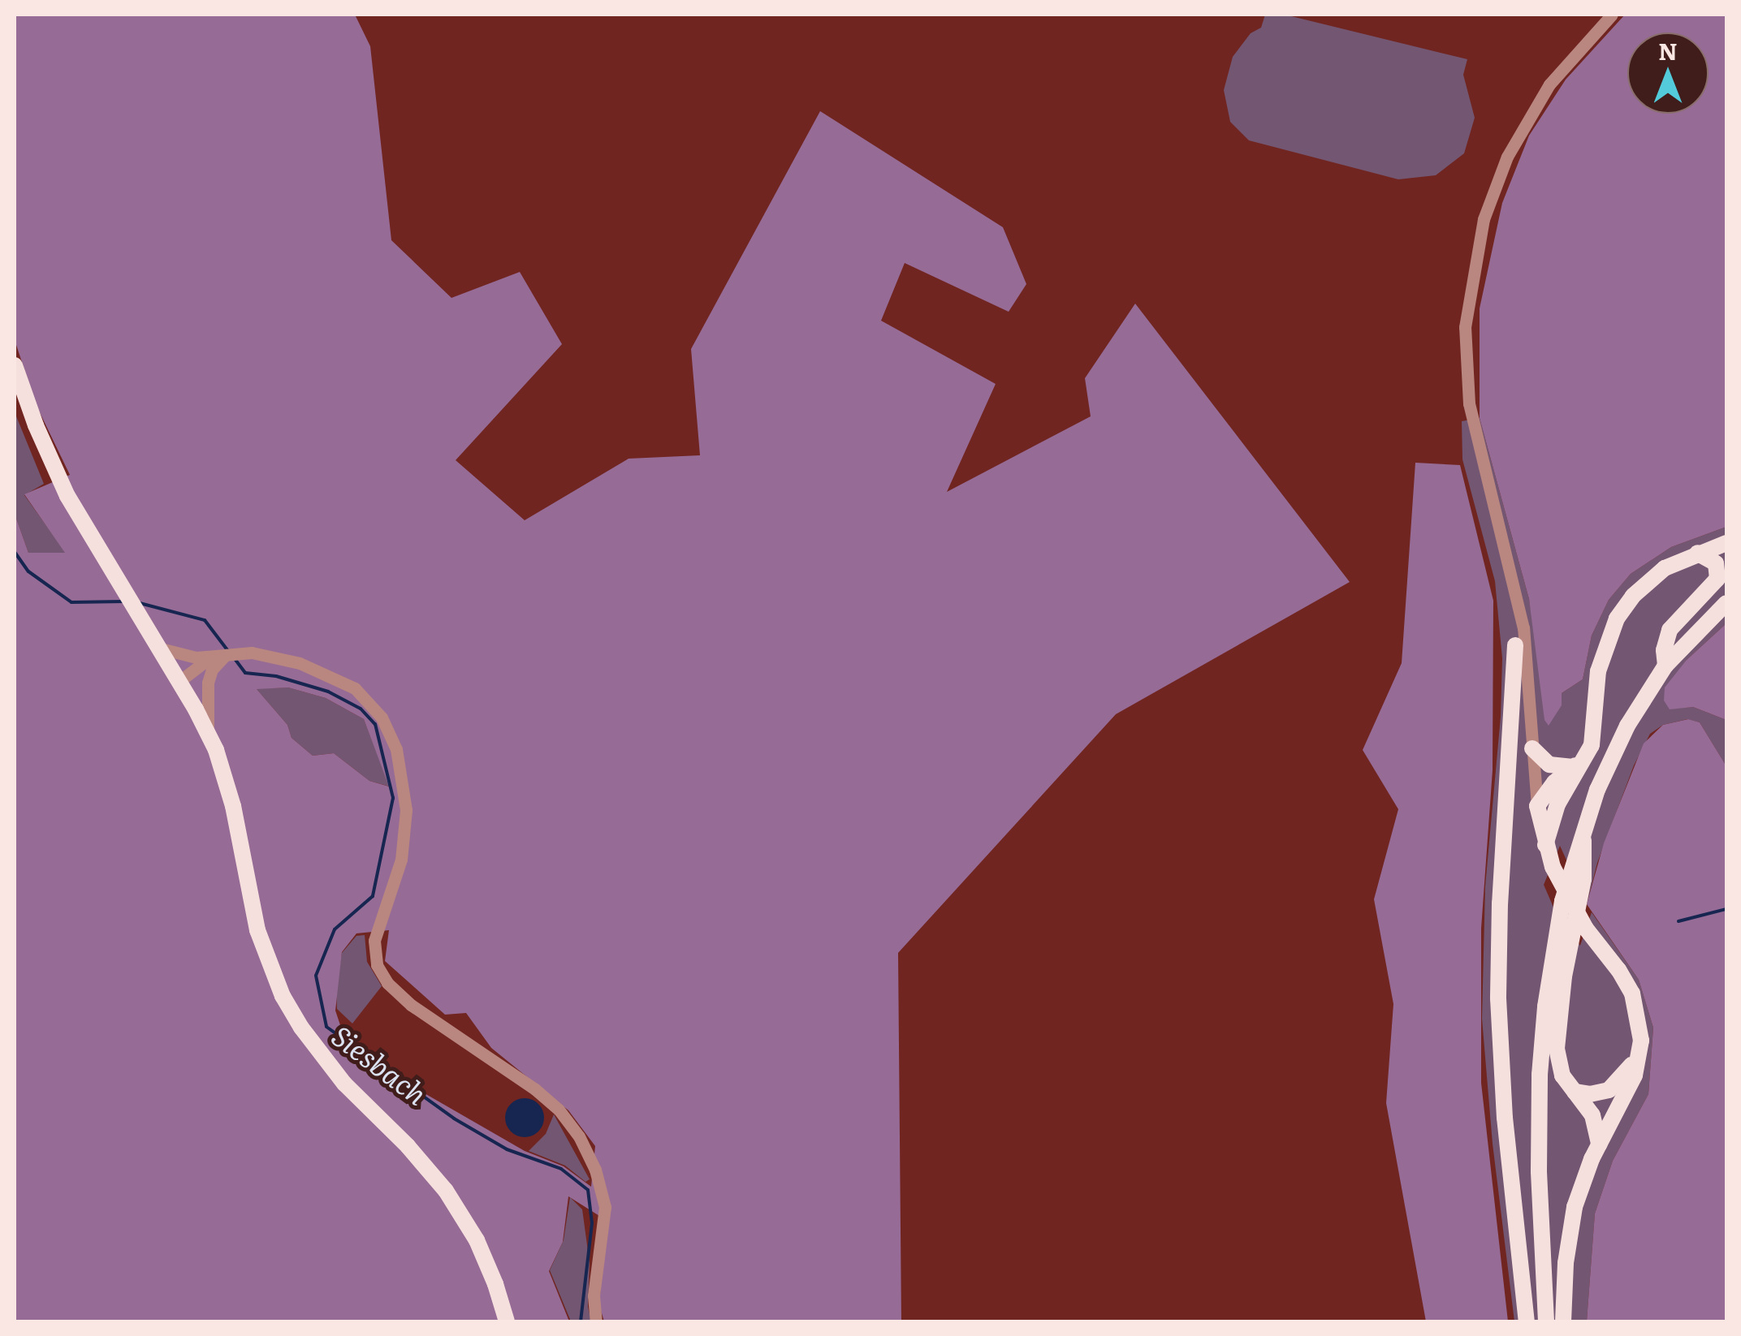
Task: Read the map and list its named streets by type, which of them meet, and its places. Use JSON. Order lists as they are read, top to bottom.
{
  "water": ["Siesbach"],
  "north": "top"
}
